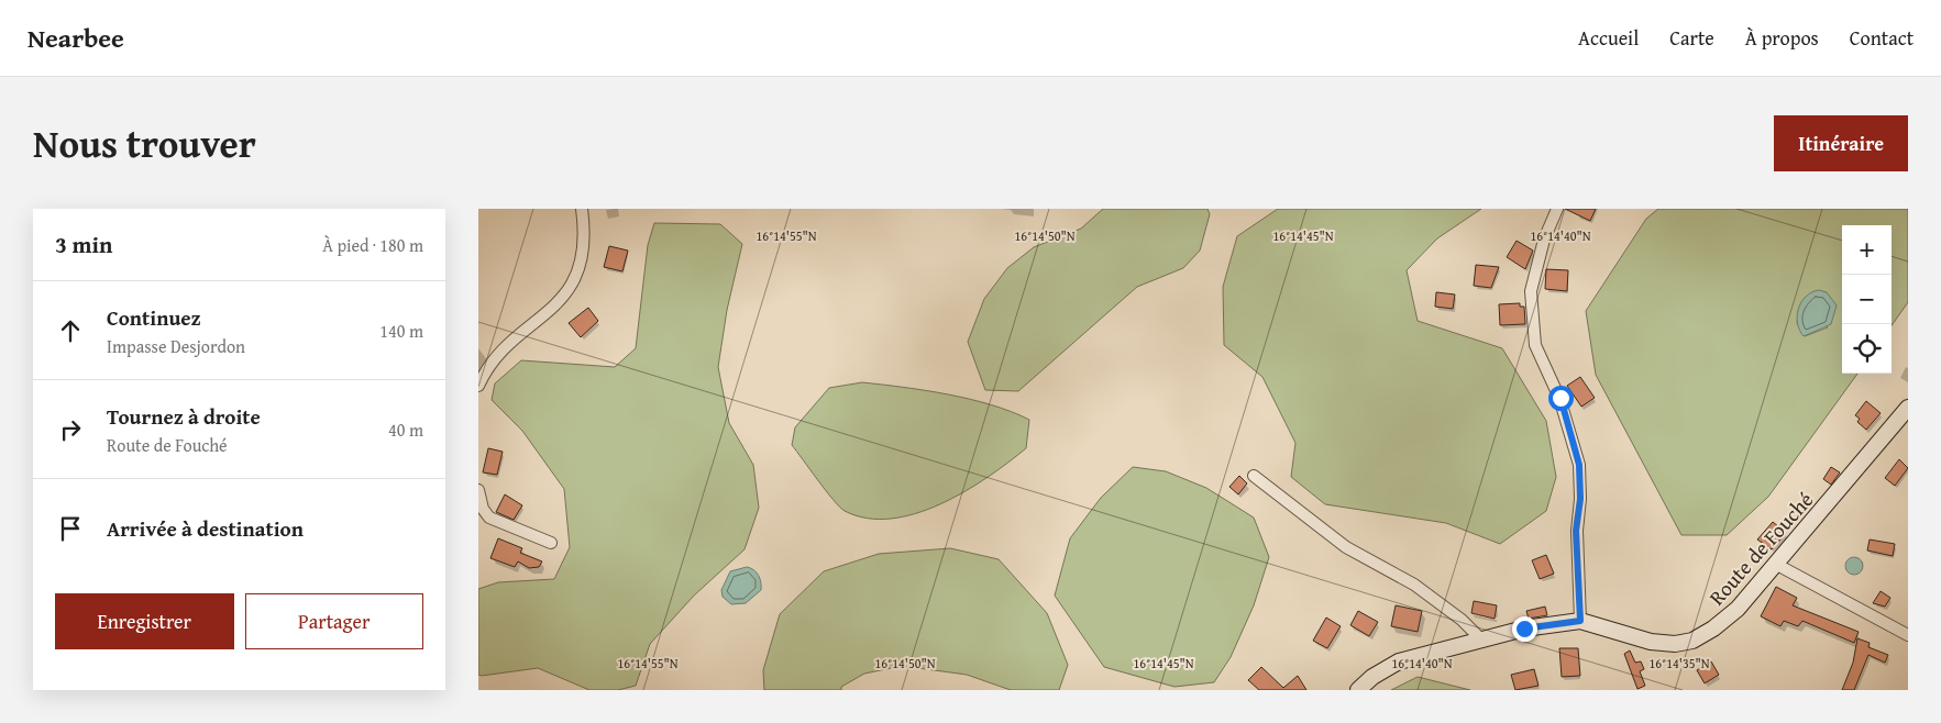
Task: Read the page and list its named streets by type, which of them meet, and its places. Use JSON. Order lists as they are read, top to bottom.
{
  "streets": {
    "main road": ["Route de Fouché"]
  },
  "page": {
    "header": "Nearbee",
    "nav": [
      "Accueil",
      "Carte",
      "À propos",
      "Contact"
    ],
    "title": "Nous trouver",
    "buttons": [
      "Itinéraire",
      ["Enregistrer", "Partager"]
    ],
    "heading": ["3 min", "À pied · 180 m"],
    "map_buttons": ["+", "−"],
    "list": [
      ["Continuez", "Impasse Desjordon", "140 m"],
      ["Tournez à droite", "Route de Fouché", "40 m"],
      "Arrivée à destination"
    ]
  },
  "coordinates": [
    "16°14'55\"N",
    "16°14'50\"N",
    "16°14'45\"N",
    "16°14'40\"N",
    "16°14'35\"N"
  ]
}
